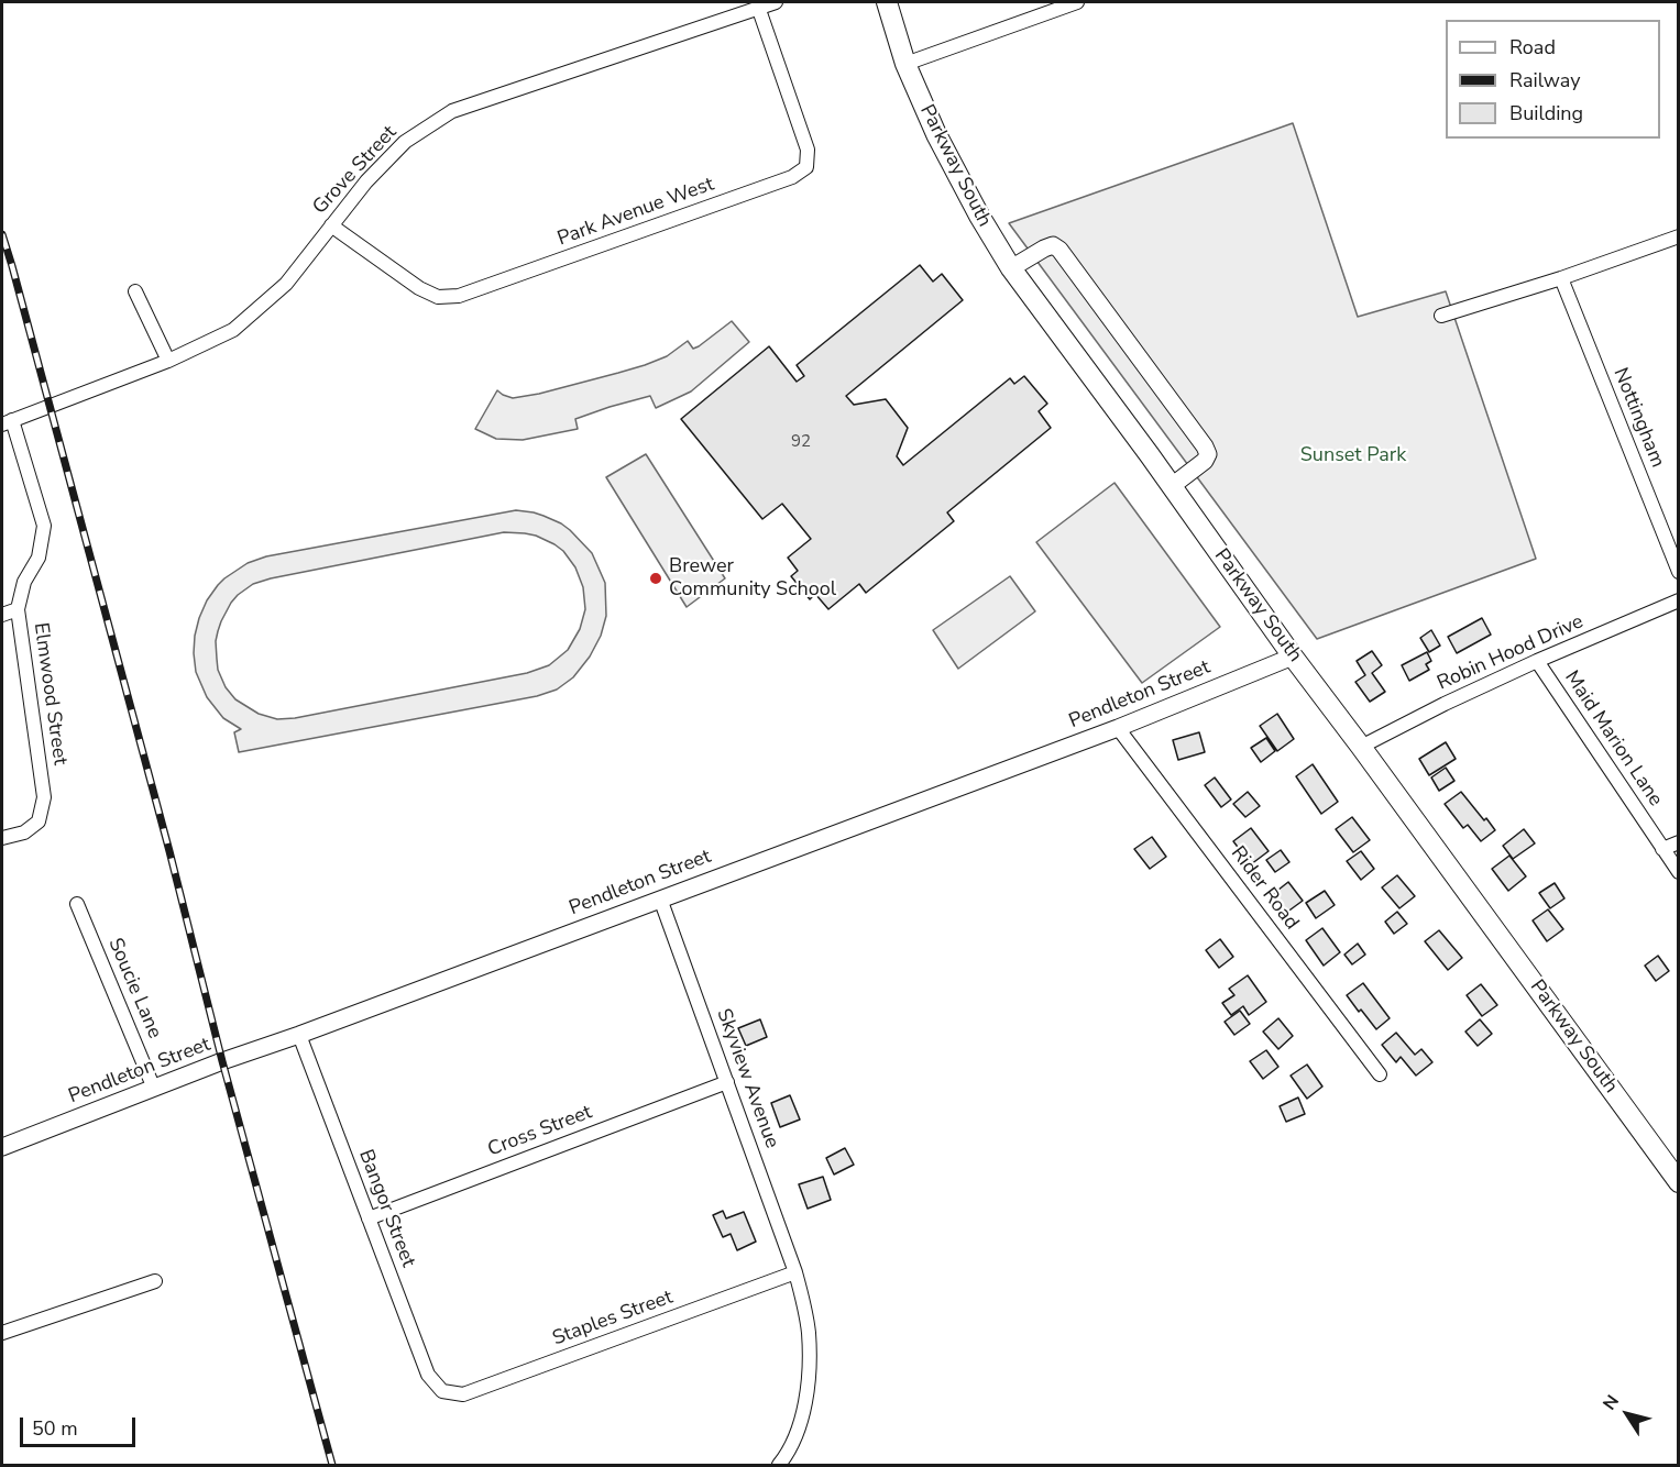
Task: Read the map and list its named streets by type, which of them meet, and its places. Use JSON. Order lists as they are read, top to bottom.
{
  "streets": {
    "main road": ["Parkway South"],
    "street": [
      "Grove Street",
      "Park Avenue West",
      "Nottingham",
      "Robin Hood Drive",
      "Elmwood Street",
      "Pendleton Street",
      "Maid Marion Lane",
      "Rider Road",
      "Soucie Lane",
      "Skyview Avenue",
      "Cross Street",
      "Bangor Street",
      "Staples Street"
    ]
  },
  "crossings": [
    ["Parkway South", "Robin Hood Drive"],
    ["Parkway South", "Pendleton Street"],
    ["Grove Street", "Park Avenue West"],
    ["Grove Street", "Elmwood Street"],
    ["Robin Hood Drive", "Maid Marion Lane"],
    ["Pendleton Street", "Rider Road"],
    ["Pendleton Street", "Soucie Lane"],
    ["Pendleton Street", "Skyview Avenue"],
    ["Pendleton Street", "Bangor Street"],
    ["Skyview Avenue", "Cross Street"],
    ["Skyview Avenue", "Staples Street"],
    ["Cross Street", "Bangor Street"],
    ["Bangor Street", "Staples Street"]
  ],
  "parks": ["Sunset Park"],
  "places": ["Brewer Community School"],
  "house_numbers": ["92"],
  "legend": ["Road", "Railway", "Building"],
  "scale_bar": "50 m",
  "north": "top left"
}
